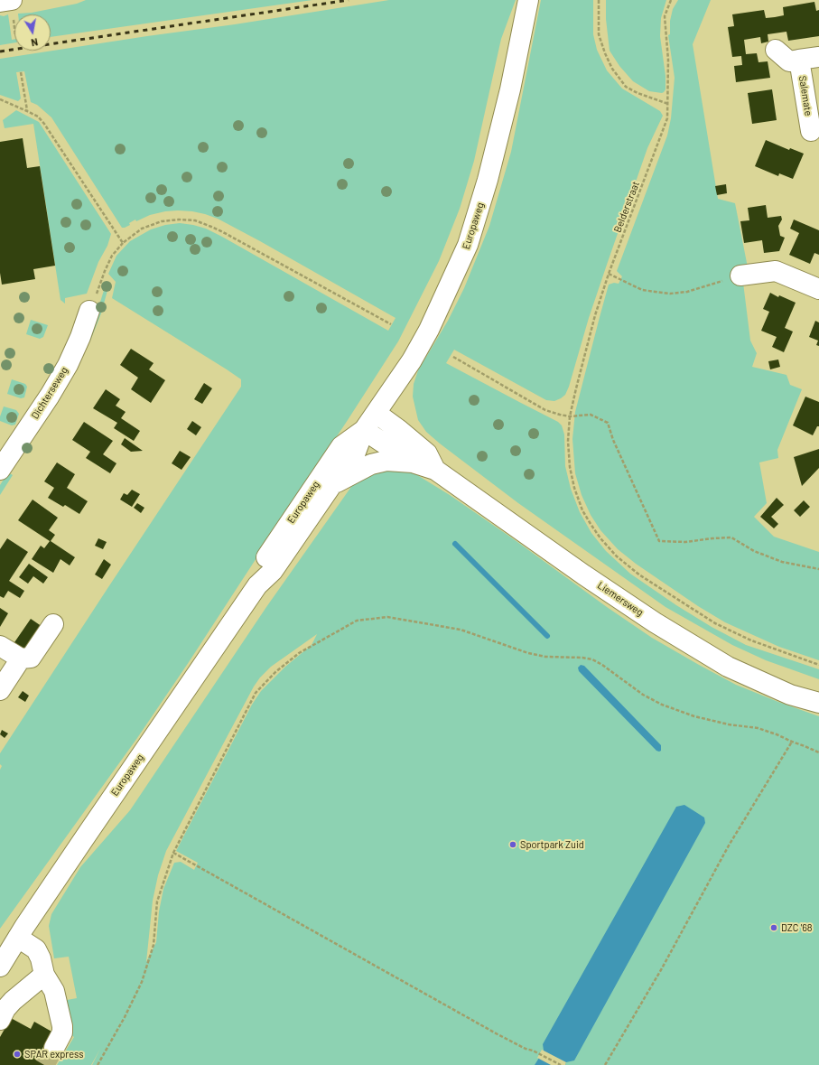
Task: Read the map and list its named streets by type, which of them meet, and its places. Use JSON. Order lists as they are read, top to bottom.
{
  "streets": {
    "main road": [
      "Salemate",
      "Europaweg",
      "Dichterseweg",
      "Liemersweg"
    ],
    "path": ["Belderstraat"]
  },
  "crossings": [
    ["Europaweg", "Liemersweg"]
  ],
  "places": ["Sportpark Zuid", "DZC '68", "SPAR express"],
  "north": "bottom"
}
